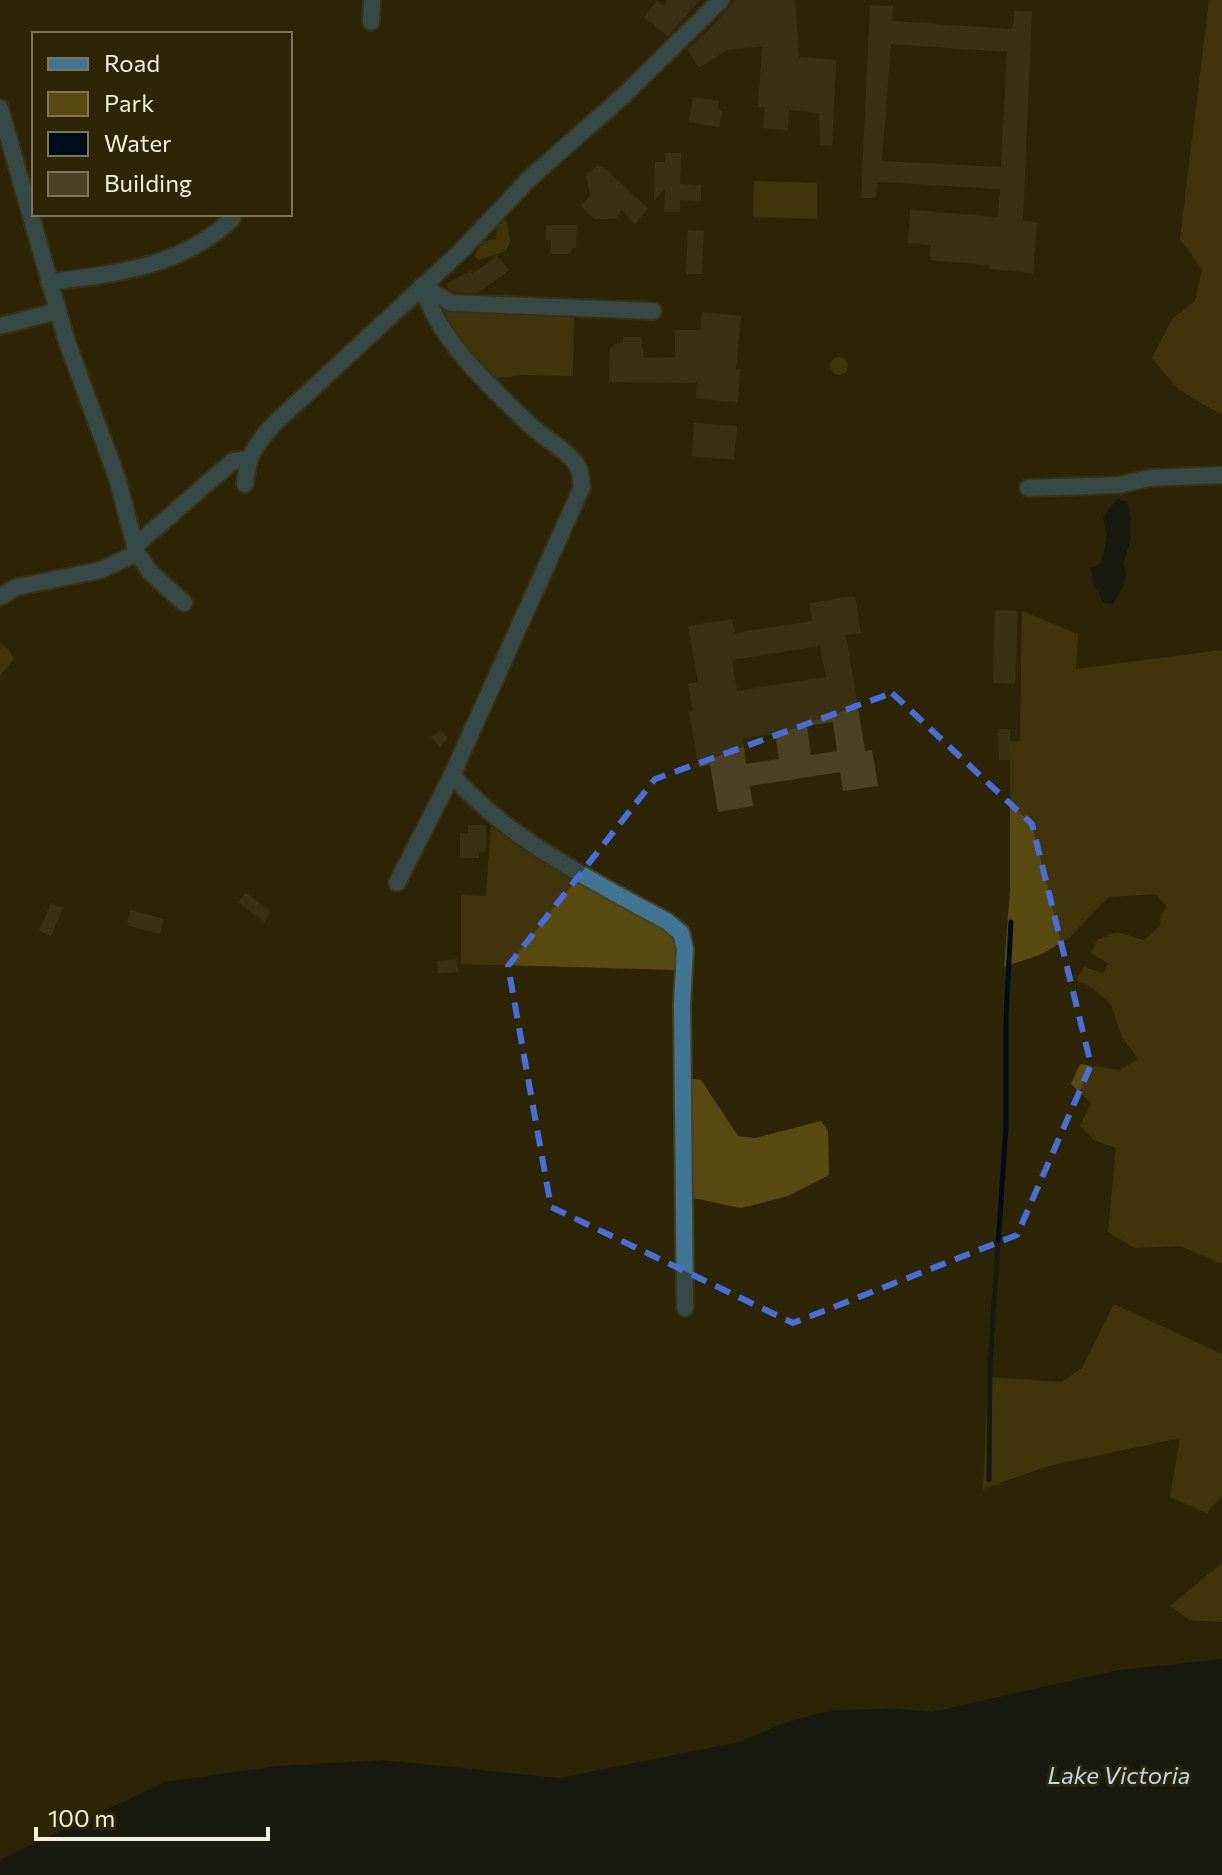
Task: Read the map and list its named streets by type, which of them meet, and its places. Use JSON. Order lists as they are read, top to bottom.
{
  "water": ["Lake Victoria"],
  "legend": [
    "Road",
    "Park",
    "Water",
    "Building"
  ],
  "scale_bar": "100 m"
}
